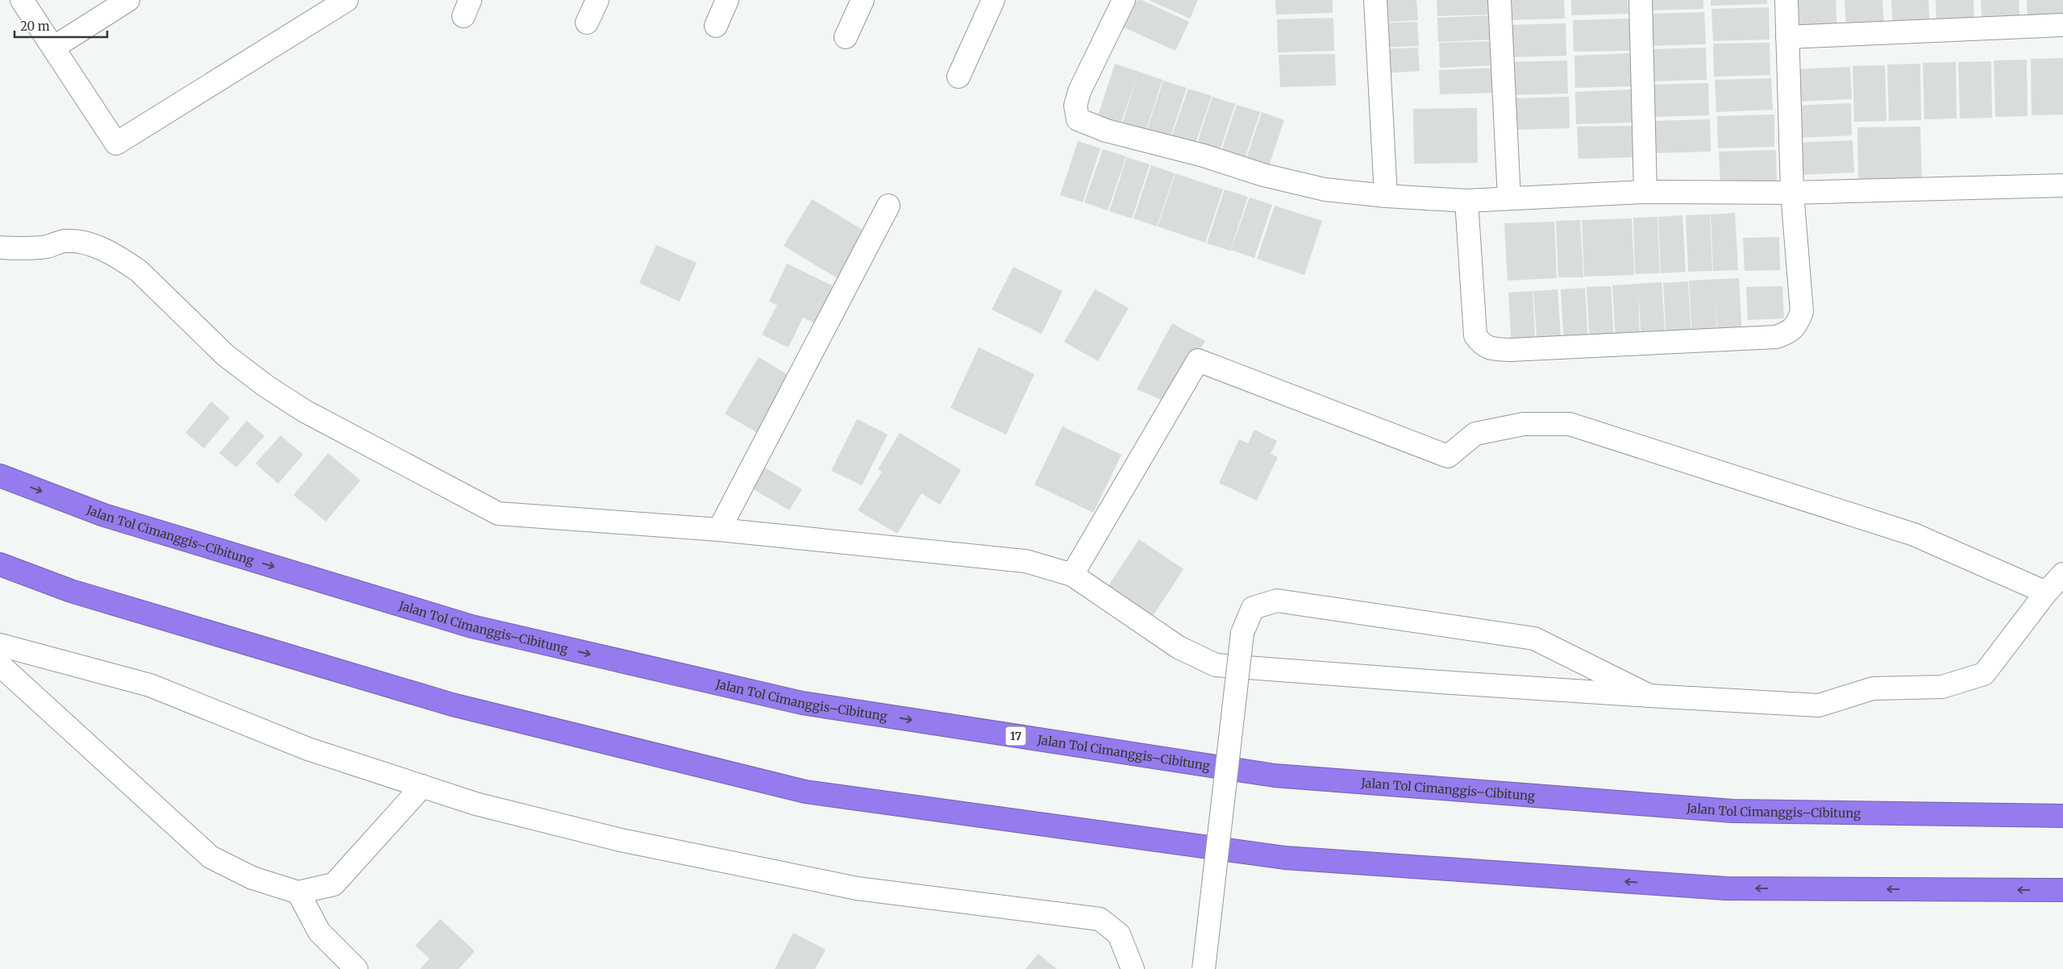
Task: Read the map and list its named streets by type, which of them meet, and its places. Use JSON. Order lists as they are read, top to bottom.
{
  "streets": {
    "highway": ["Jalan Tol Cimanggis–Cibitung", "17"]
  },
  "scale_bar": "20 m"
}
